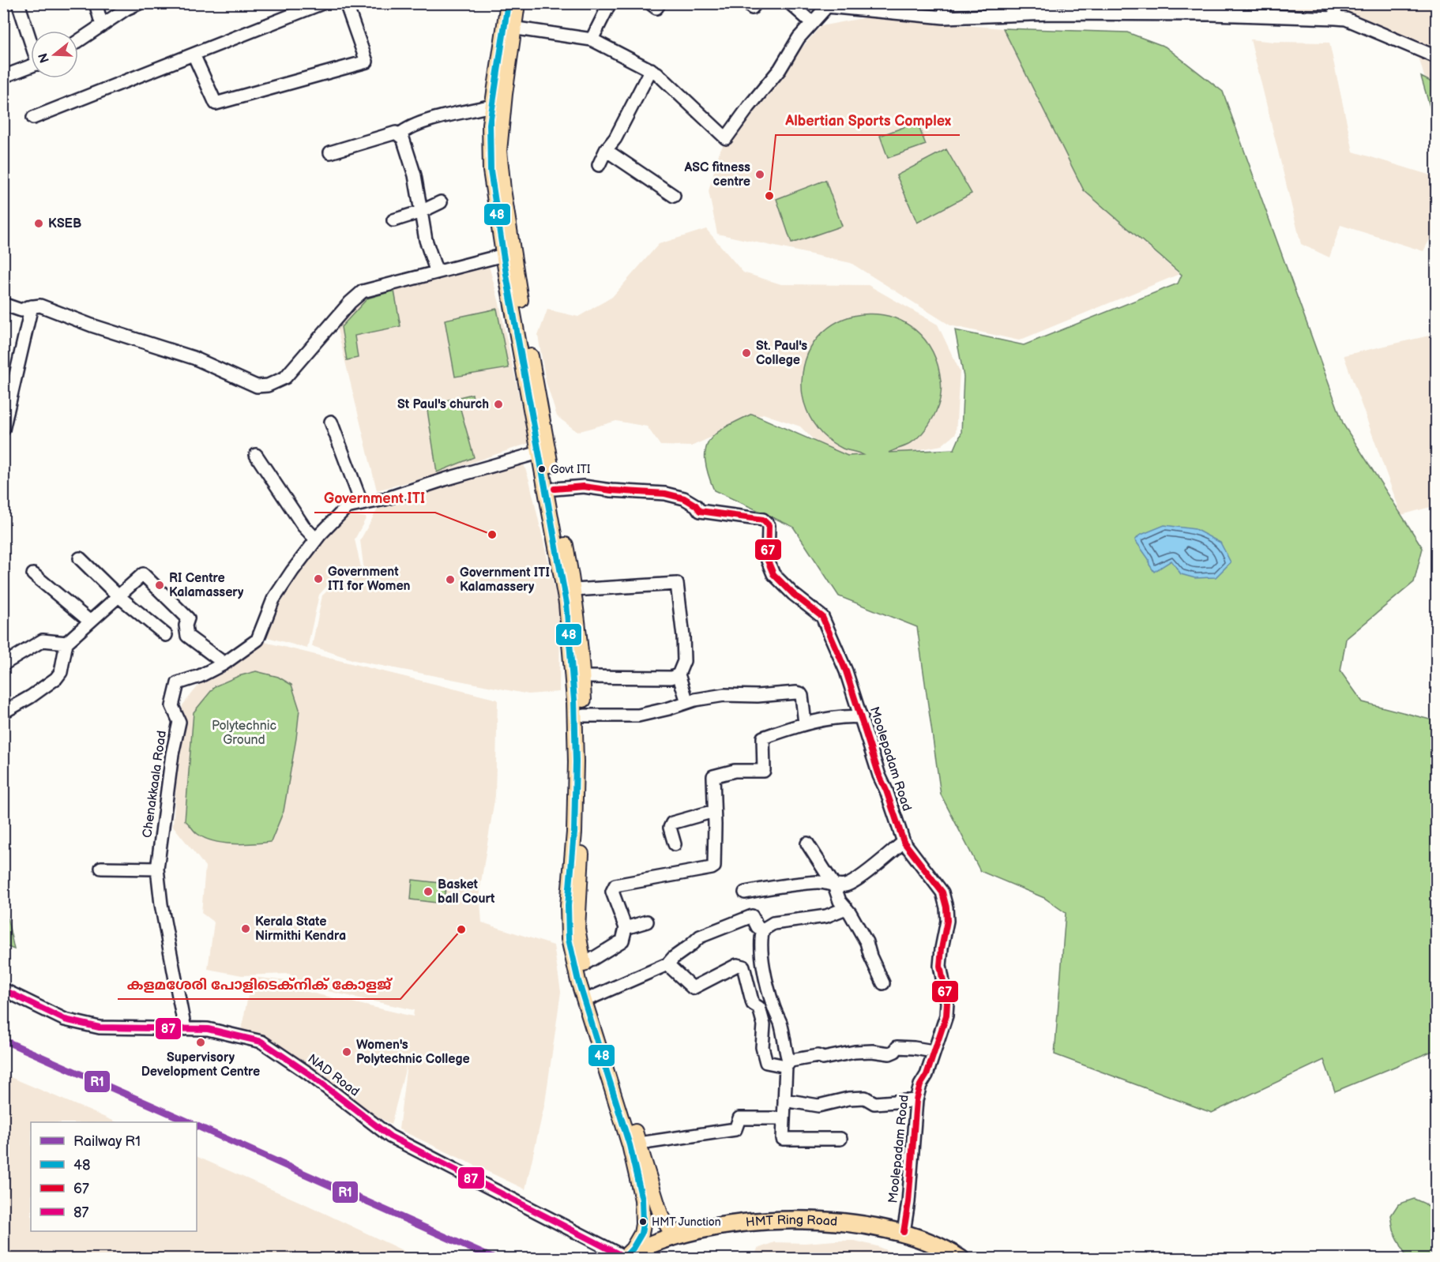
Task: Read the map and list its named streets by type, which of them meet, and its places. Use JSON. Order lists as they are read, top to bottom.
{
  "streets": {
    "highway": ["HMT Ring Road"],
    "street": ["Moolepadam Road", "Chenakkaala Road", "NAD Road"]
  },
  "crossings": [
    ["Moolepadam Road", "HMT Ring Road"],
    ["Chenakkaala Road", "NAD Road"],
    ["NAD Road", "HMT Ring Road"]
  ],
  "parks": ["Polytechnic Ground"],
  "places": [
    "ASC fitness centre",
    "Albertian Sports Complex",
    "KSEB",
    "St. Paul's College",
    "St Paul's church",
    "Govt ITI",
    "Government ITI",
    "Government ITI for Women",
    "Government ITI Kalamassery",
    "RI Centre Kalamassery",
    "Basket ball Court",
    "Kerala State Nirmithi Kendra",
    "കളമശേരി പോളിടെക്നിക് കോളജ്",
    "Supervisory Development Centre",
    "Women's Polytechnic College",
    "HMT Junction"
  ],
  "lines": [
    "transit line 48",
    "transit line 67",
    "transit line 87",
    "rail line R1"
  ],
  "legend": [
    "Railway R1",
    "48",
    "67",
    "87"
  ],
  "north": "left"
}
